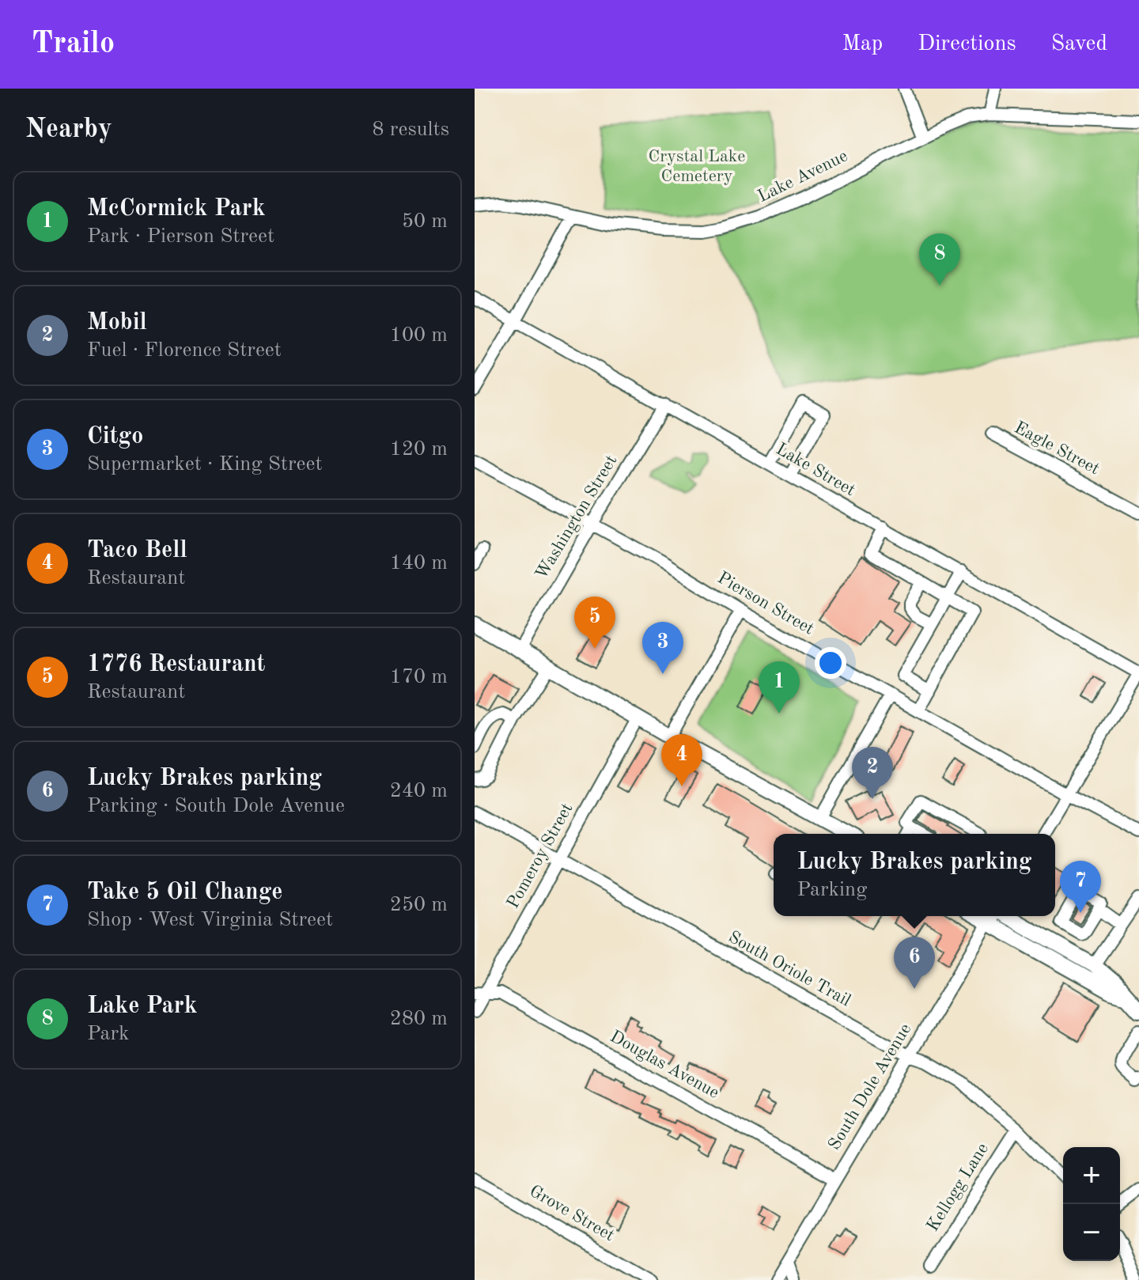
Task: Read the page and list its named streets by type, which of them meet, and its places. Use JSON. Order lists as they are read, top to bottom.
{
  "streets": {
    "street": [
      "Lake Avenue",
      "Eagle Street",
      "Lake Street",
      "Washington Street",
      "Pierson Street",
      "Pomeroy Street",
      "South Oriole Trail",
      "Douglas Avenue",
      "South Dole Avenue",
      "Kellogg Lane",
      "Grove Street"
    ]
  },
  "crossings": [
    ["Lake Street", "Washington Street"],
    ["Washington Street", "Pierson Street"],
    ["Pomeroy Street", "South Oriole Trail"],
    ["Pomeroy Street", "Douglas Avenue"],
    ["South Oriole Trail", "South Dole Avenue"],
    ["South Oriole Trail", "Kellogg Lane"],
    ["Douglas Avenue", "South Dole Avenue"]
  ],
  "parks": ["Crystal Lake Cemetery"],
  "page": {
    "header": "Trailo",
    "nav": ["Map", "Directions", "Saved"],
    "heading": ["Nearby", "8 results"],
    "list": [
      {
        "mark": "1",
        "name": "McCormick Park",
        "note": "Park · Pierson Street",
        "value": "50 m"
      },
      {
        "mark": "2",
        "name": "Mobil",
        "note": "Fuel · Florence Street",
        "value": "100 m"
      },
      {
        "mark": "3",
        "name": "Citgo",
        "note": "Supermarket · King Street",
        "value": "120 m"
      },
      {
        "mark": "4",
        "name": "Taco Bell",
        "note": "Restaurant",
        "value": "140 m"
      },
      {
        "mark": "5",
        "name": "1776 Restaurant",
        "note": "Restaurant",
        "value": "170 m"
      },
      {
        "mark": "6",
        "name": "Lucky Brakes parking",
        "note": "Parking · South Dole Avenue",
        "value": "240 m"
      },
      {
        "mark": "7",
        "name": "Take 5 Oil Change",
        "note": "Shop · West Virginia Street",
        "value": "250 m"
      },
      {
        "mark": "8",
        "name": "Lake Park",
        "note": "Park",
        "value": "280 m"
      }
    ],
    "pins": [
      "8",
      "5",
      "3",
      "1",
      "4",
      "2",
      "7",
      "6"
    ],
    "popup": ["Lucky Brakes parking", "Parking"],
    "map_buttons": ["+", "−"]
  }
}
